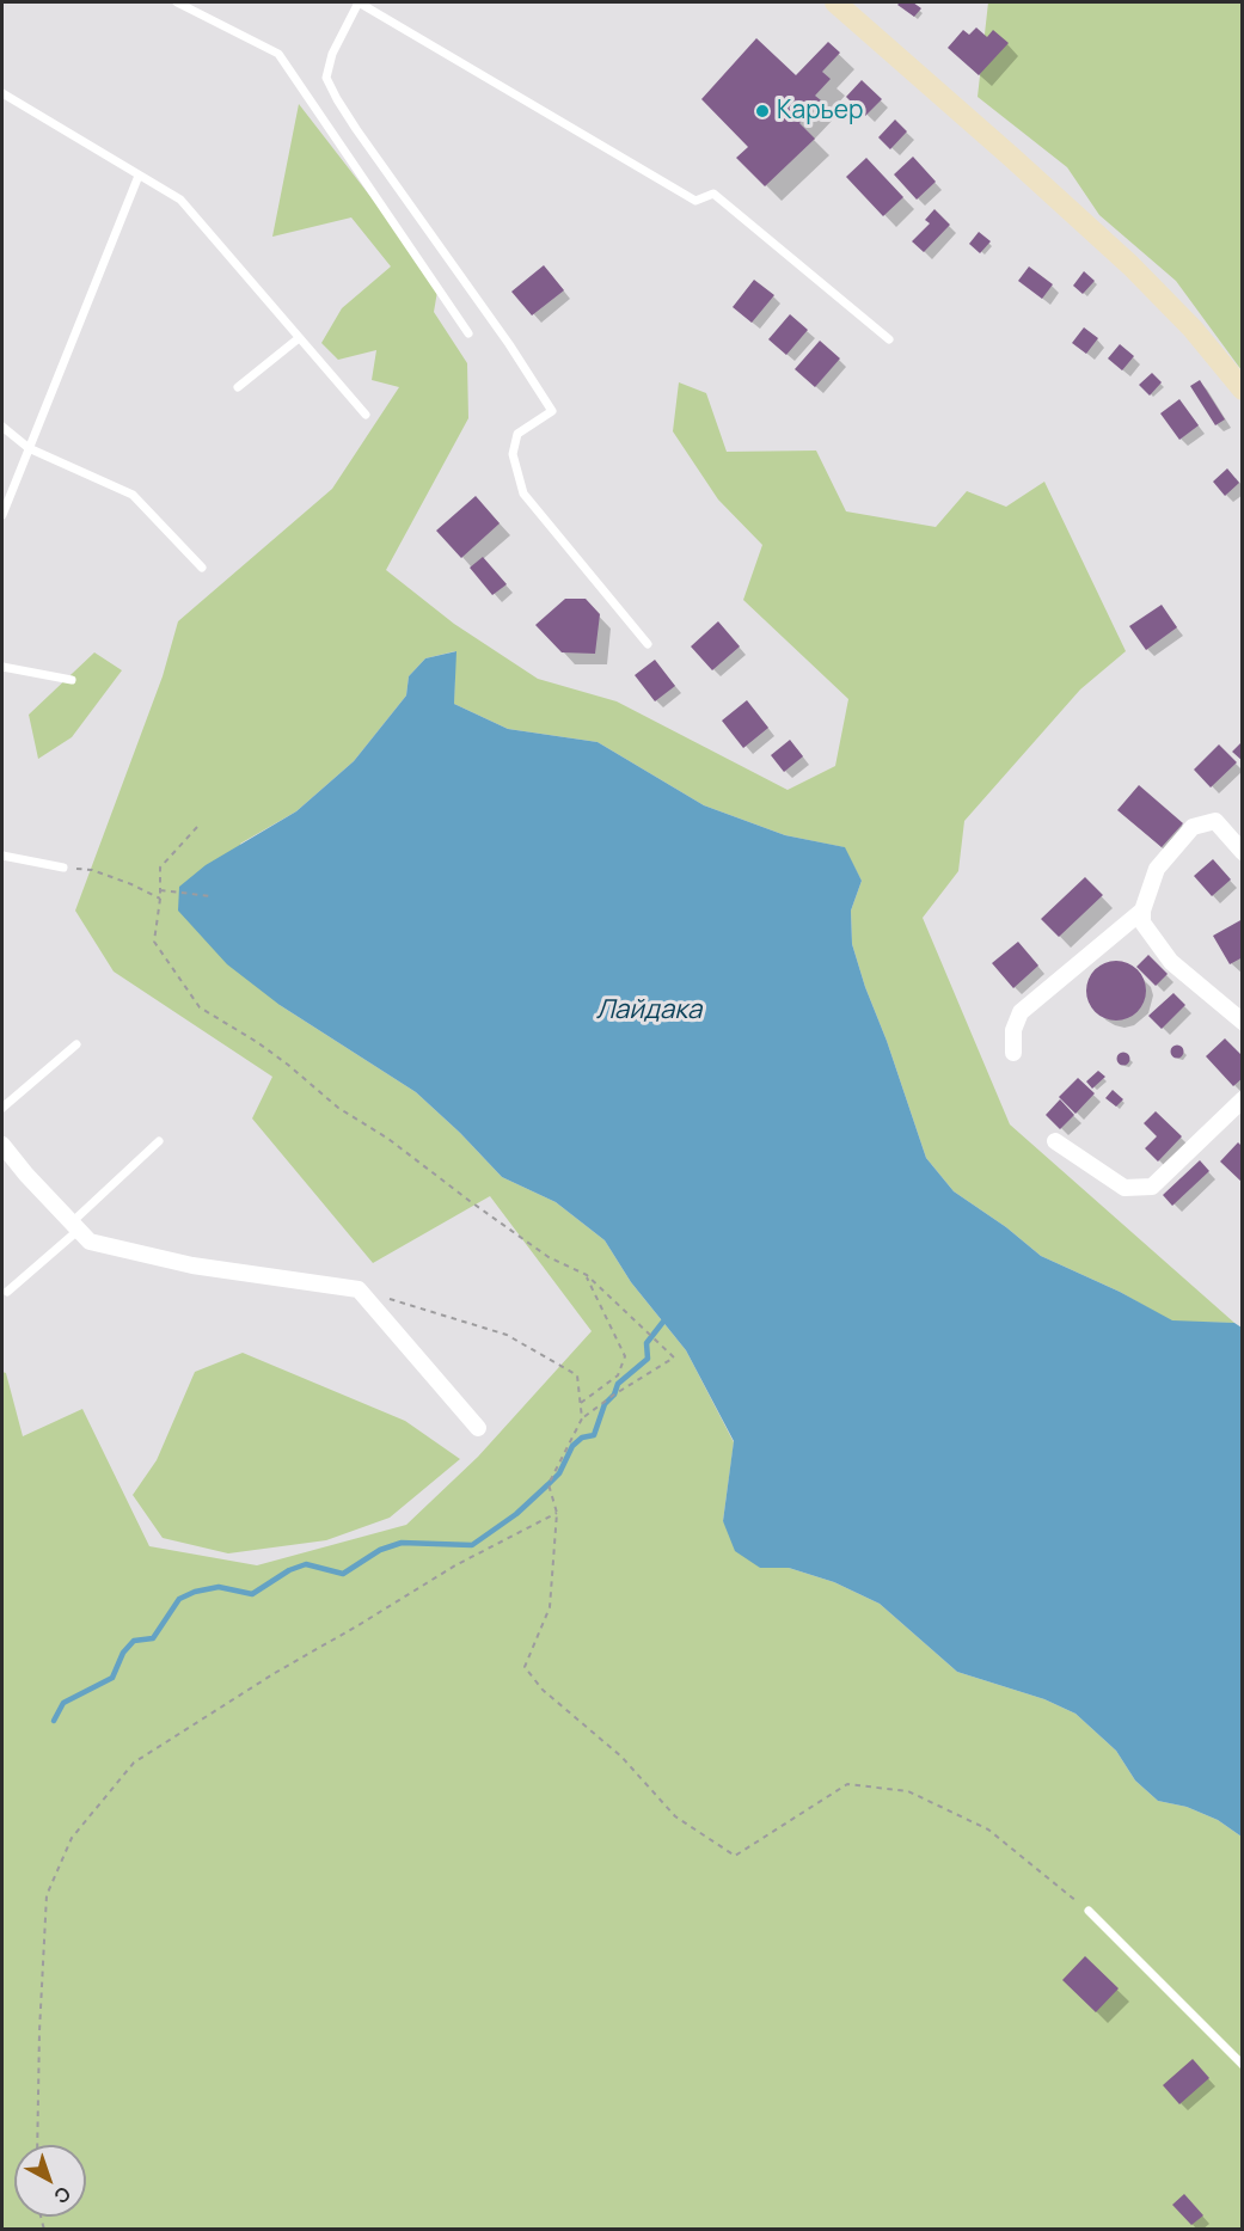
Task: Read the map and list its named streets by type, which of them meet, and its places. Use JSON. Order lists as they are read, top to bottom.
{
  "water": ["Лайдака"],
  "places": ["Карьер"],
  "north": "bottom right"
}
